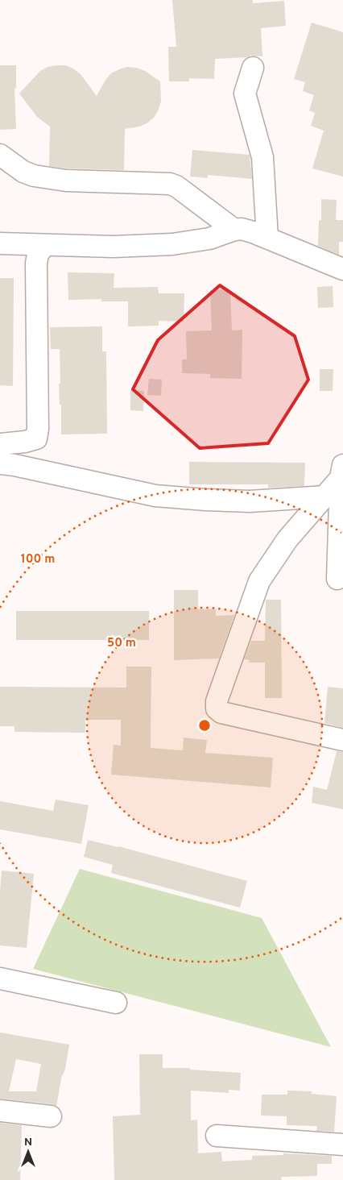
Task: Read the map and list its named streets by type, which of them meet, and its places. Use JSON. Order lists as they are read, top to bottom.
{
  "north": "top",
  "rings": ["100 m", "50 m"]
}
